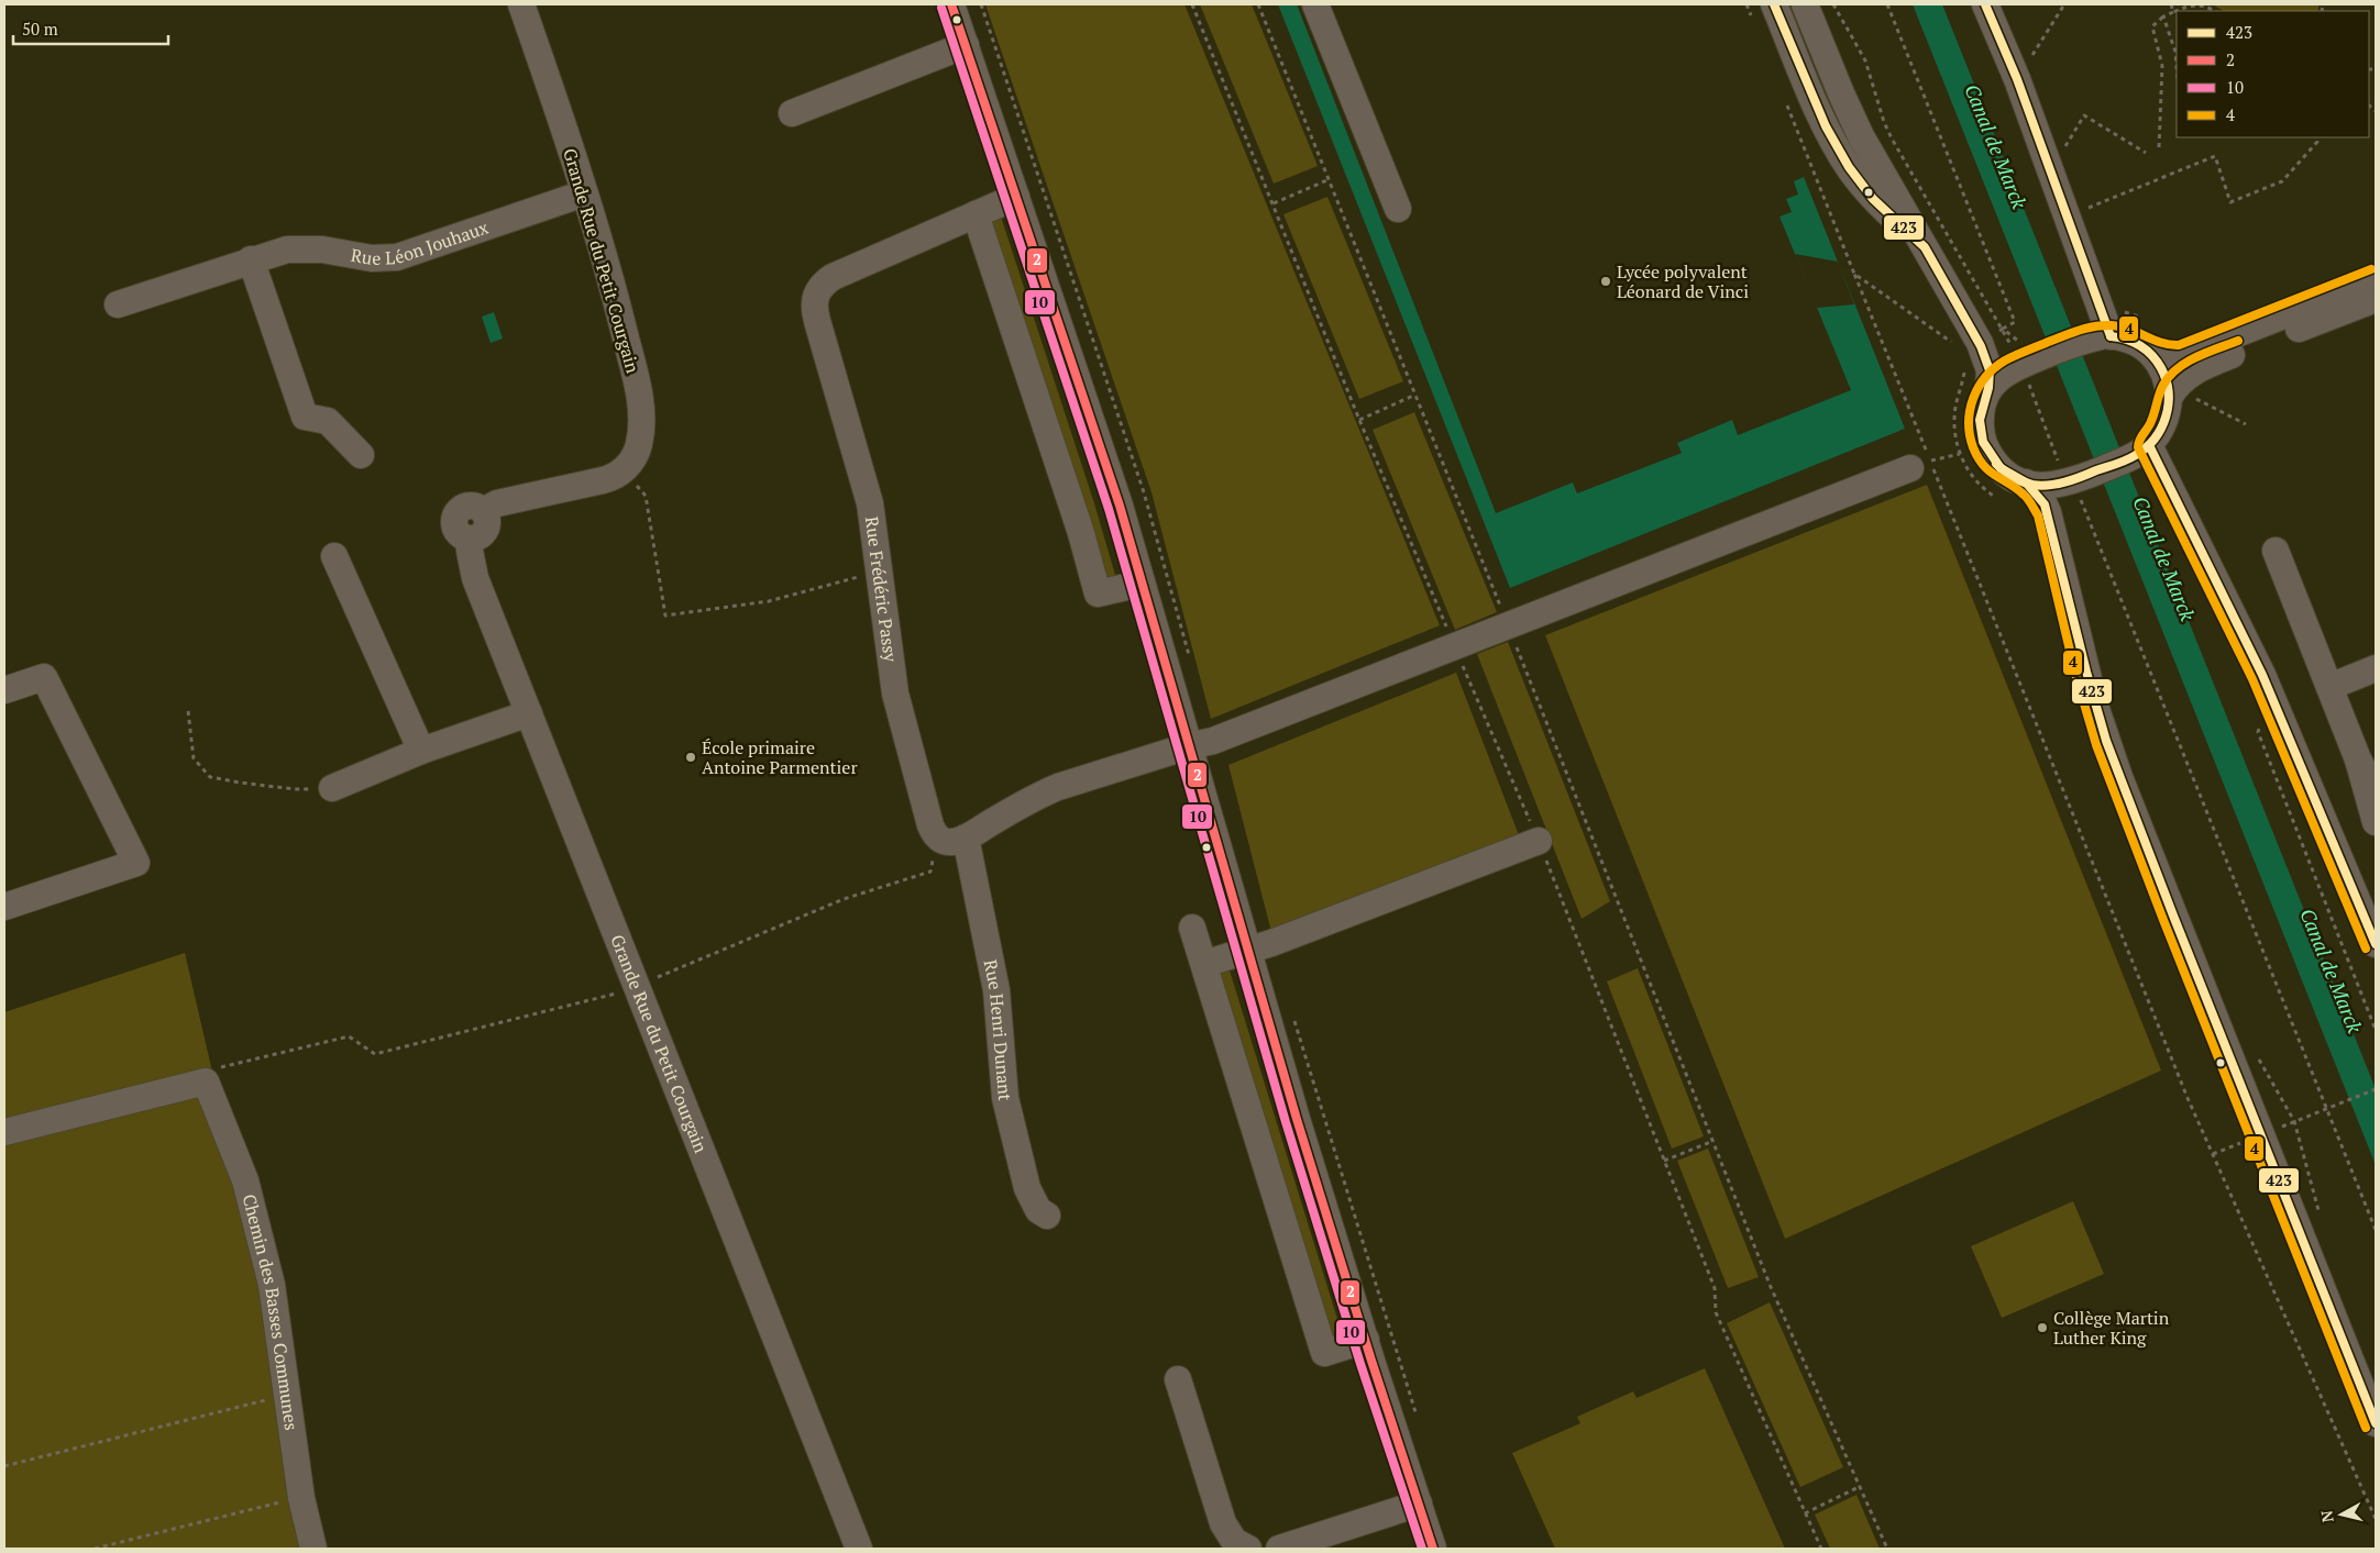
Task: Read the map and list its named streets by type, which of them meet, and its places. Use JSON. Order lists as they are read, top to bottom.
{
  "streets": {
    "street": [
      "Rue Léon Jouhaux",
      "Grande Rue du Petit Courgain",
      "Rue Frédéric Passy",
      "Rue Henri Dunant",
      "Chemin des Basses Communes"
    ]
  },
  "crossings": [
    ["Rue Léon Jouhaux", "Grande Rue du Petit Courgain"]
  ],
  "water": ["Canal de Marck"],
  "places": ["Lycée polyvalent Léonard de Vinci", "École primaire Antoine Parmentier", "Collège Martin Luther King"],
  "lines": [
    "transit line 423",
    "transit line 2",
    "transit line 10",
    "transit line 4"
  ],
  "legend": [
    "423",
    "2",
    "10",
    "4"
  ],
  "scale_bar": "50 m",
  "north": "left"
}
